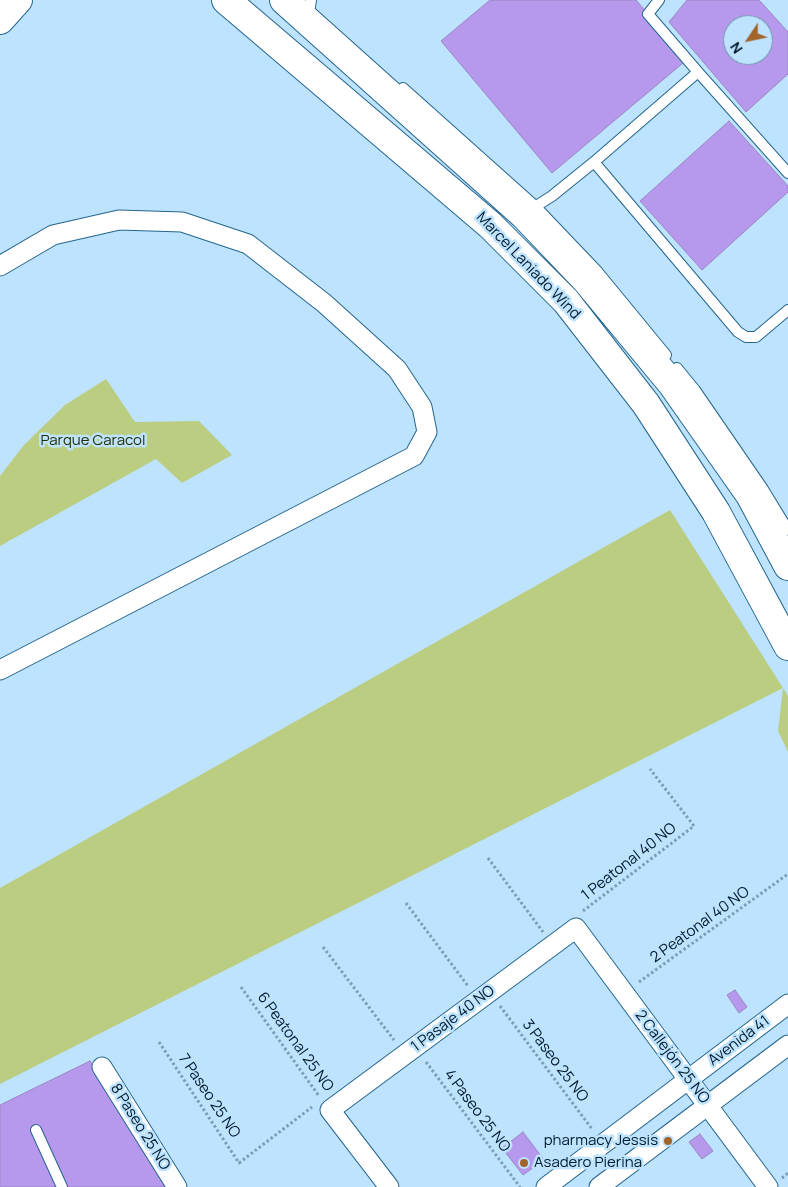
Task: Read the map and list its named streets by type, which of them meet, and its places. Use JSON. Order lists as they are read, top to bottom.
{
  "streets": {
    "main road": ["Marcel Laniado Wind"],
    "street": [
      "1 Pasaje 40 NO",
      "Avenida 41",
      "2 Callejón 25 NO",
      "8 Paseo 25 NO"
    ],
    "path": [
      "1 Peatonal 40 NO",
      "2 Peatonal 40 NO",
      "6 Peatonal 25 NO",
      "3 Paseo 25 NO",
      "7 Paseo 25 NO",
      "4 Paseo 25 NO"
    ]
  },
  "crossings": [
    ["1 Peatonal 40 NO", "1 Pasaje 40 NO"],
    ["1 Peatonal 40 NO", "2 Callejón 25 NO"],
    ["2 Peatonal 40 NO", "2 Callejón 25 NO"],
    ["1 Pasaje 40 NO", "6 Peatonal 25 NO"],
    ["1 Pasaje 40 NO", "2 Callejón 25 NO"],
    ["1 Pasaje 40 NO", "3 Paseo 25 NO"],
    ["1 Pasaje 40 NO", "7 Paseo 25 NO"],
    ["1 Pasaje 40 NO", "4 Paseo 25 NO"],
    ["Avenida 41", "2 Callejón 25 NO"],
    ["Avenida 41", "3 Paseo 25 NO"],
    ["6 Peatonal 25 NO", "7 Paseo 25 NO"]
  ],
  "parks": ["Parque Caracol"],
  "places": ["pharmacy Jessis", "Asadero Pierina"],
  "north": "bottom left"
}
